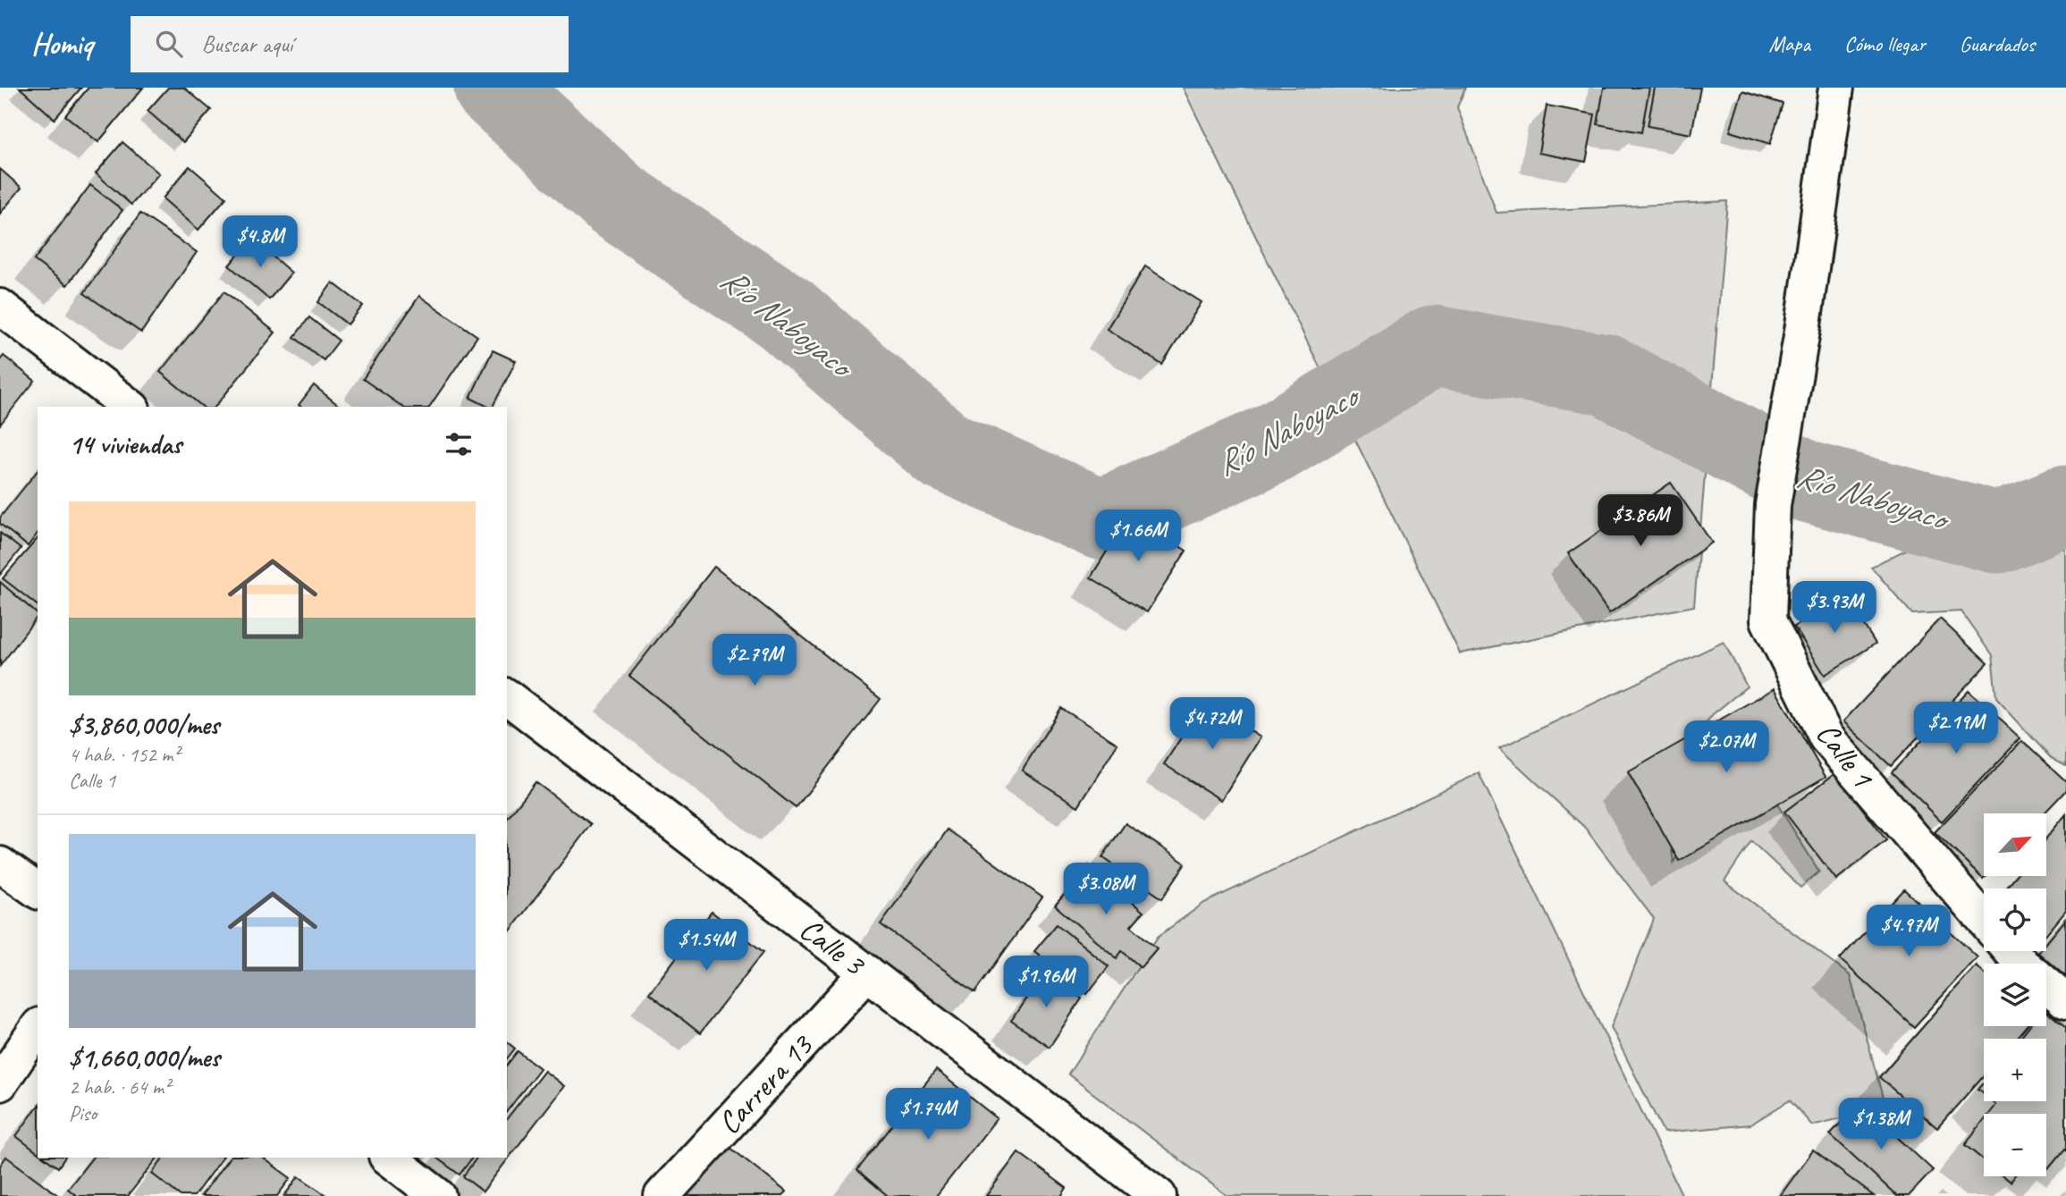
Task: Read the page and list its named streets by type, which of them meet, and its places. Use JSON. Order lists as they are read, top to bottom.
{
  "streets": {
    "street": ["Calle 1", "Calle 3", "Carrera 13"]
  },
  "crossings": [
    ["Calle 3", "Carrera 13"]
  ],
  "water": ["Río Naboyaco"],
  "north": "top right",
  "page": {
    "header": "Homiq",
    "search": "Buscar aquí",
    "nav": ["Mapa", "Cómo llegar", "Guardados"],
    "price": [
      "$4.8M",
      "$3.86M",
      "$1.66M",
      "$3.93M",
      "$2.79M",
      "$4.72M",
      "$2.19M",
      "$2.07M",
      "$3.08M",
      "$4.97M",
      "$1.54M",
      "$1.96M",
      "$1.74M",
      "$1.38M"
    ],
    "heading": "14 viviendas",
    "list": [
      {
        "name": "$3,860,000/mes",
        "note": "4 hab. · 152 m² · Calle 1"
      },
      {
        "name": "$1,660,000/mes",
        "note": "2 hab. · 64 m² · Piso"
      }
    ],
    "map_buttons": ["+", "−"]
  }
}
